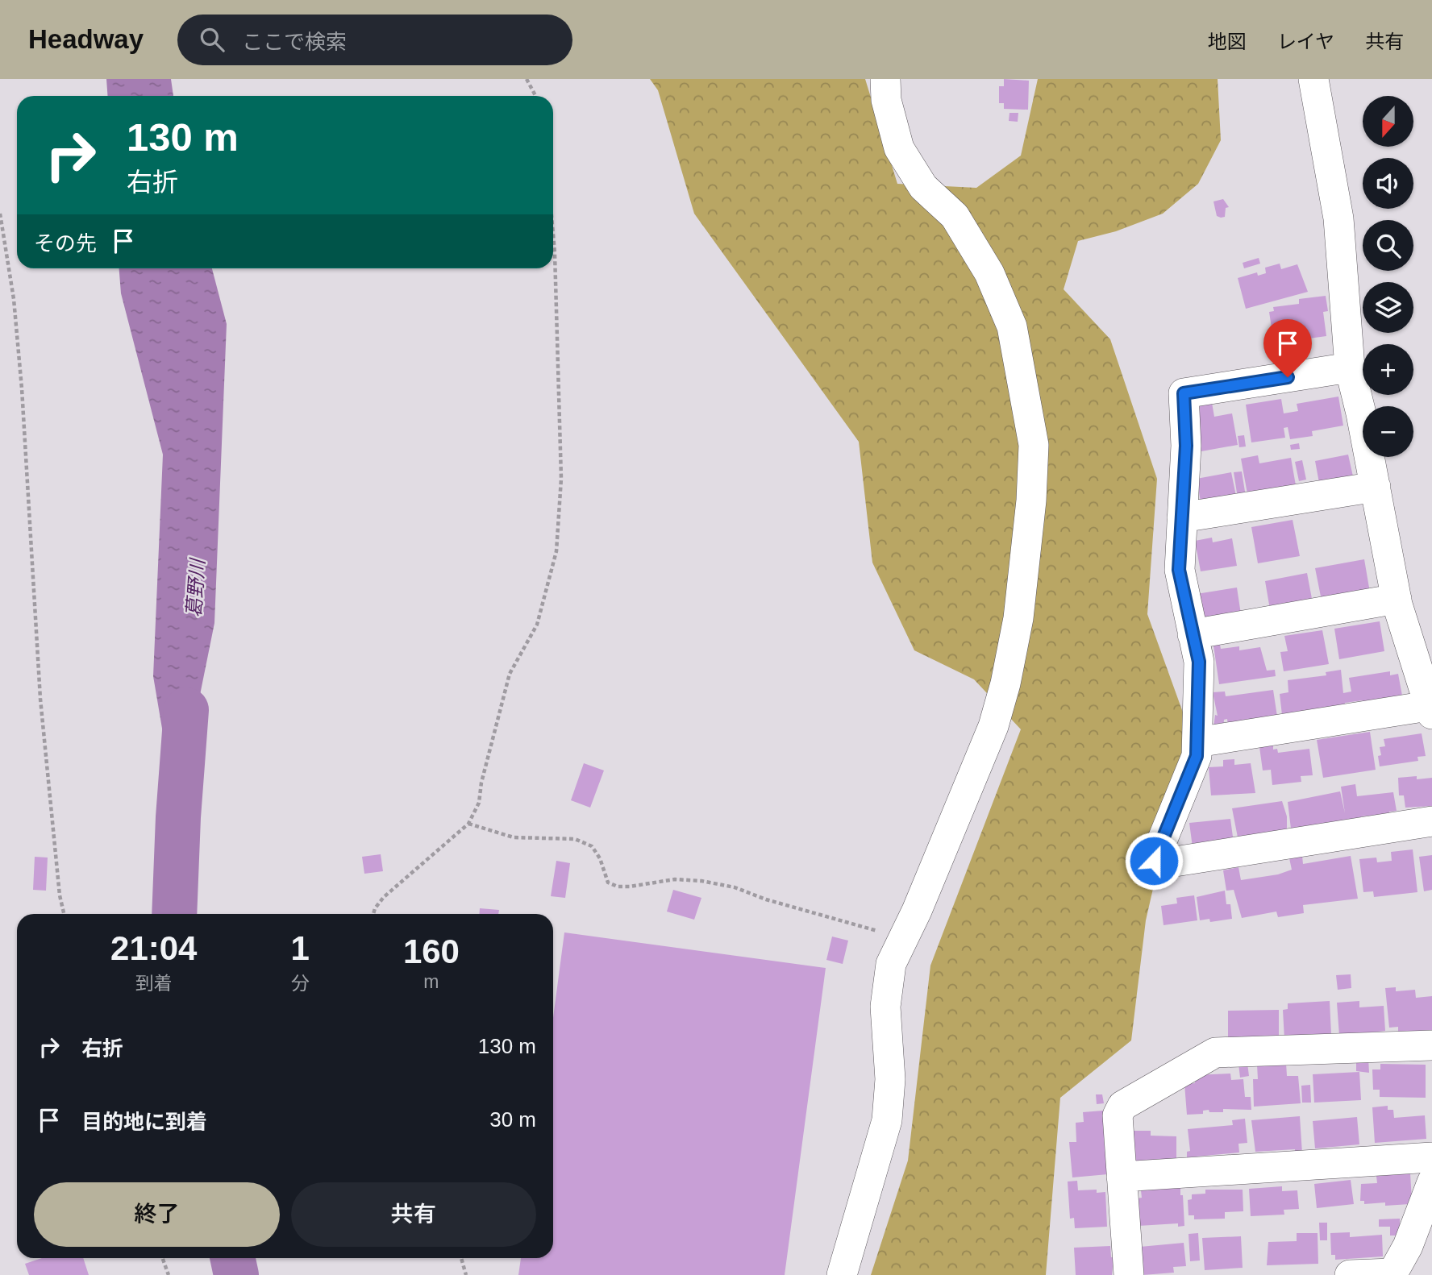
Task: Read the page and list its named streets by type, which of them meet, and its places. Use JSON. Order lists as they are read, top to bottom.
{
  "water": ["葛野川"],
  "north": "bottom",
  "page": {
    "header": "Headway",
    "search": "ここで検索",
    "nav": ["地図", "レイヤ", "共有"],
    "map_buttons": ["+", "−"],
    "turn": ["130 m", "右折"],
    "then": "その先",
    "eta": [
      "21:04",
      "到着",
      "1",
      "分",
      "160",
      "m"
    ],
    "list": [
      {
        "name": "右折",
        "value": "130 m"
      },
      {
        "name": "目的地に到着",
        "value": "30 m"
      }
    ],
    "buttons": ["終了", "共有"]
  }
}
